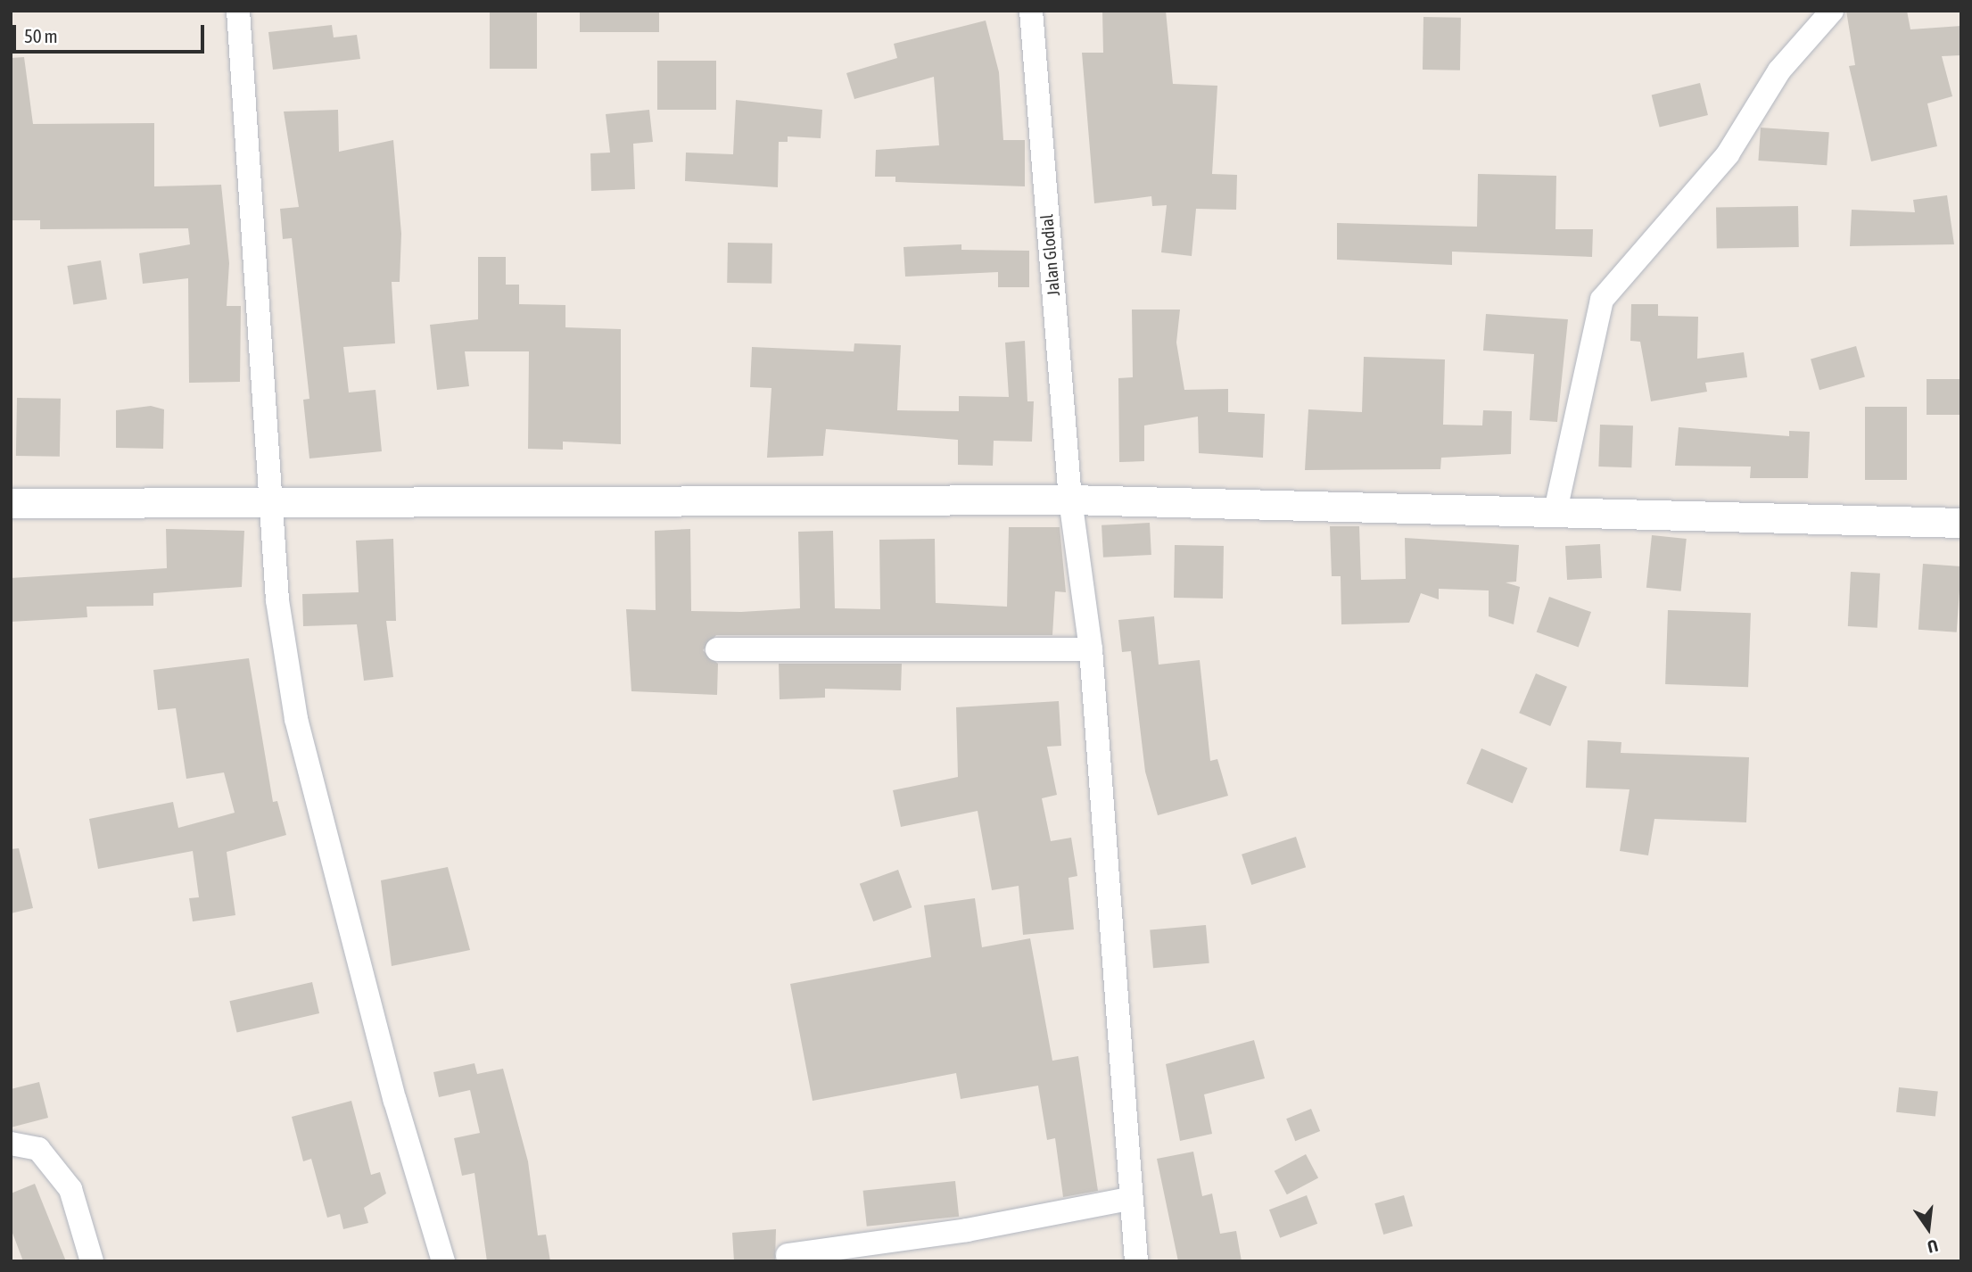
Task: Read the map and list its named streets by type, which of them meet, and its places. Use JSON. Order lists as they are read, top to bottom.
{
  "streets": {
    "street": ["Jalan Glodial"]
  },
  "scale_bar": "50 m",
  "north": "bottom"
}
